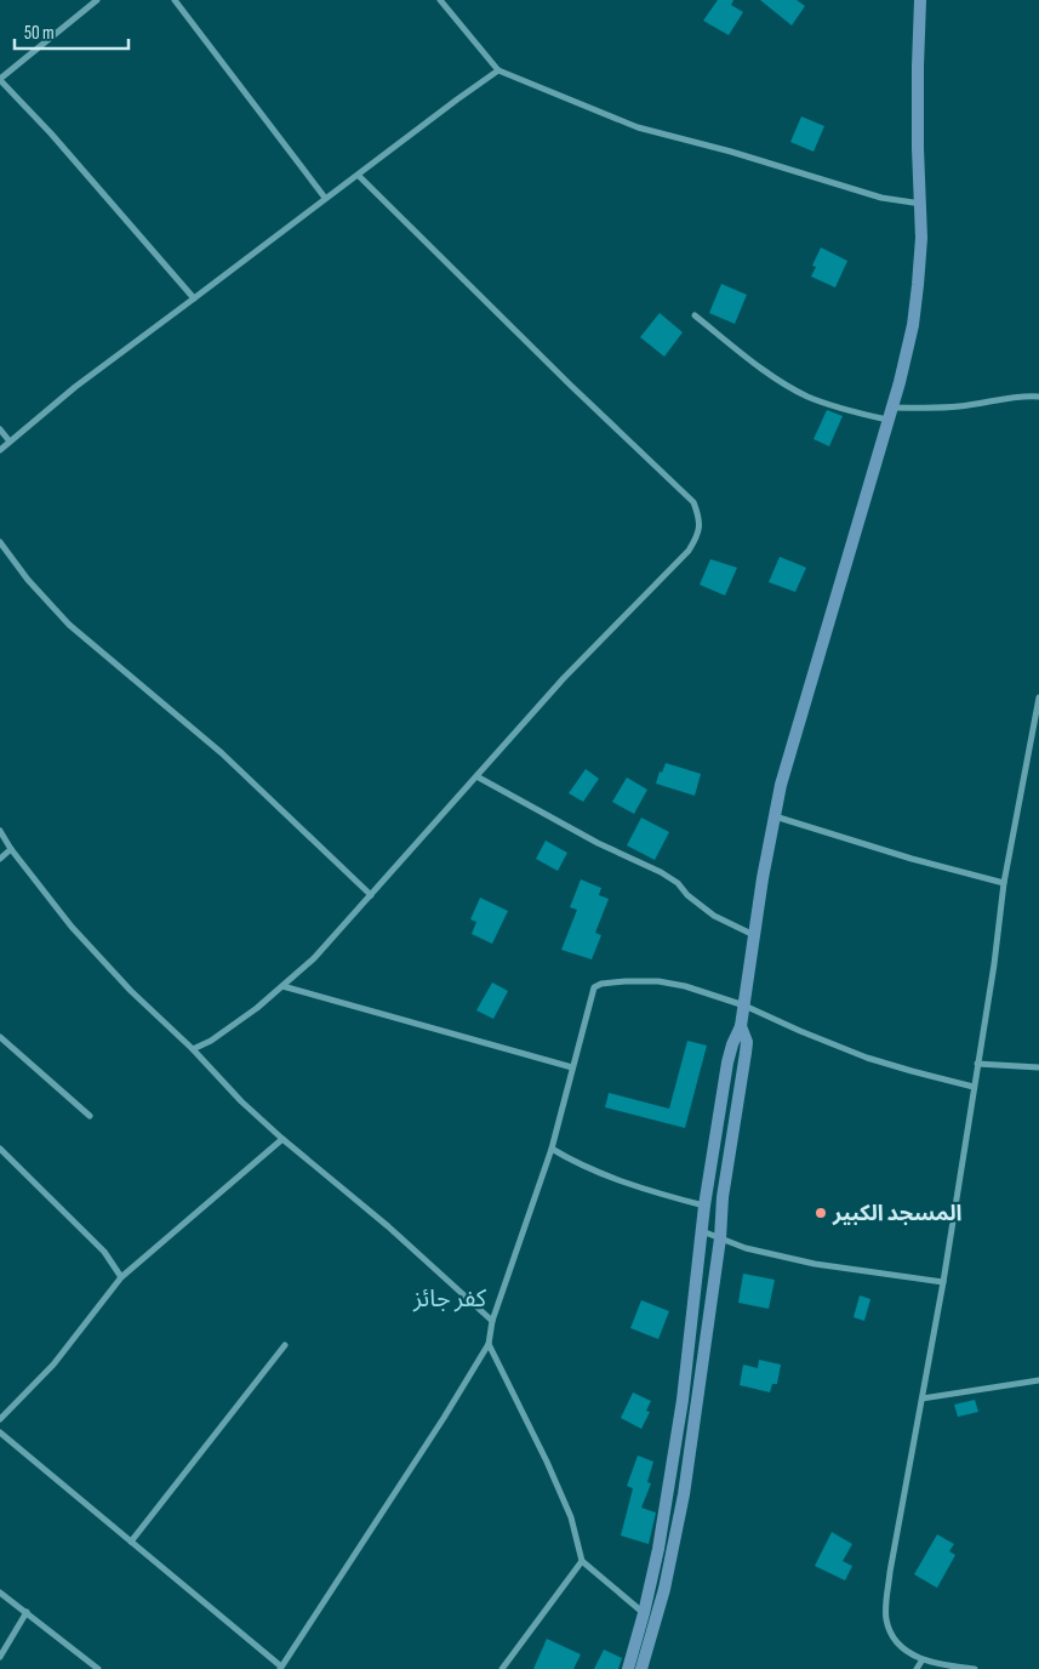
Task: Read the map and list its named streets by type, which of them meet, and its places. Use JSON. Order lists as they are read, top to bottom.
{
  "districts": ["كفر جائز"],
  "places": ["المسجد الكبير"],
  "scale_bar": "50 m"
}
